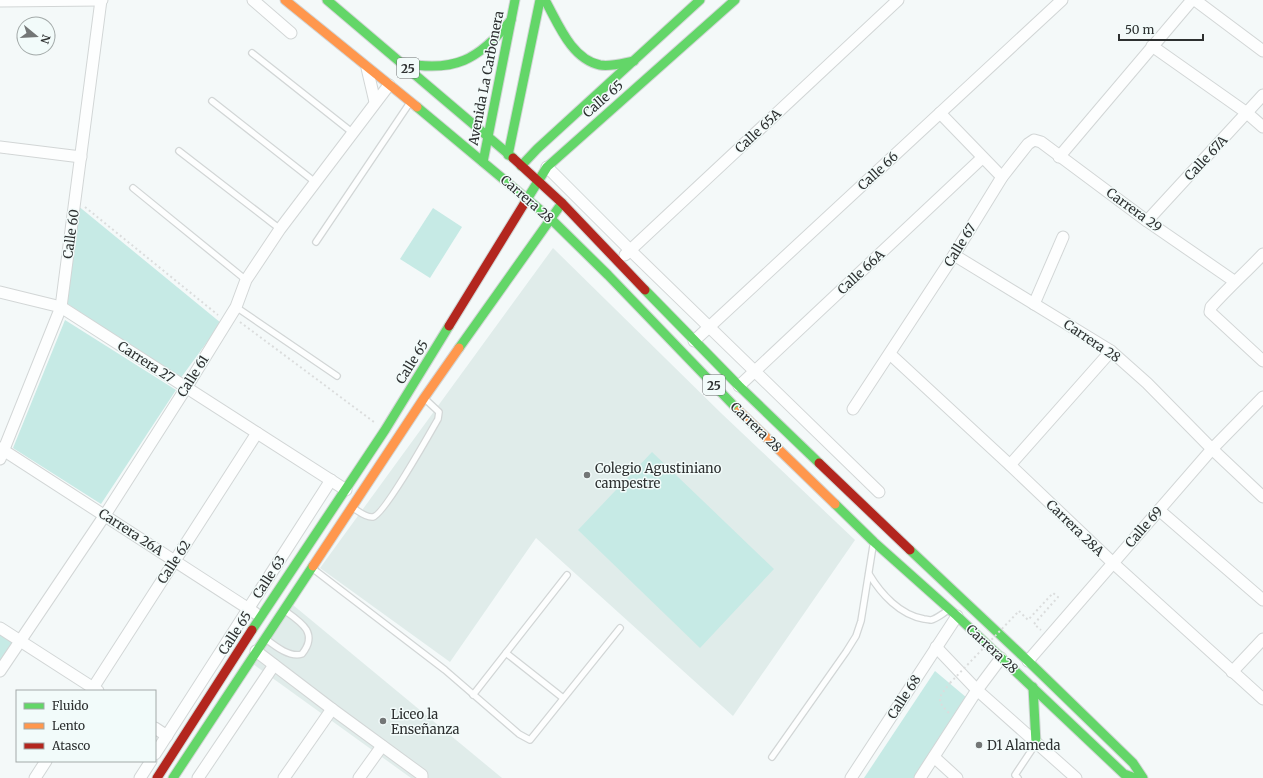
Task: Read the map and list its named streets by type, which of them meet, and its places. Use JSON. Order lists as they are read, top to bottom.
{
  "streets": {
    "main road": [
      "25",
      "Avenida La Carbonera",
      "Calle 65",
      "Carrera 28"
    ],
    "street": [
      "Calle 65A",
      "Calle 67A",
      "Calle 66",
      "Carrera 29",
      "Calle 60",
      "Calle 67",
      "Calle 66A",
      "Carrera 27",
      "Calle 61",
      "Calle 69",
      "Carrera 28A",
      "Carrera 26A",
      "Calle 62",
      "Calle 63",
      "Calle 68"
    ]
  },
  "crossings": [
    ["Avenida La Carbonera", "Carrera 28"],
    ["Calle 65", "Carrera 28"],
    ["Calle 65", "Carrera 27"],
    ["Calle 65", "Carrera 26A"],
    ["Calle 65A", "Carrera 28"],
    ["Calle 67A", "Carrera 29"],
    ["Calle 66", "Carrera 28"],
    ["Carrera 28", "Calle 67"],
    ["Carrera 28", "Calle 66A"],
    ["Carrera 28", "Calle 61"],
    ["Carrera 28", "Calle 69"],
    ["Carrera 28", "Calle 68"],
    ["Carrera 29", "Calle 67"],
    ["Calle 60", "Carrera 27"],
    ["Calle 60", "Carrera 26A"],
    ["Calle 67", "Carrera 28A"],
    ["Carrera 27", "Calle 61"],
    ["Carrera 27", "Calle 62"],
    ["Carrera 27", "Calle 63"],
    ["Calle 61", "Carrera 26A"],
    ["Calle 69", "Carrera 28A"],
    ["Carrera 26A", "Calle 62"],
    ["Carrera 26A", "Calle 63"]
  ],
  "places": ["Colegio Agustiniano campestre", "Liceo la Enseñanza", "D1 Alameda"],
  "legend": ["Fluido", "Lento", "Atasco"],
  "scale_bar": "50 m",
  "north": "right"
}
